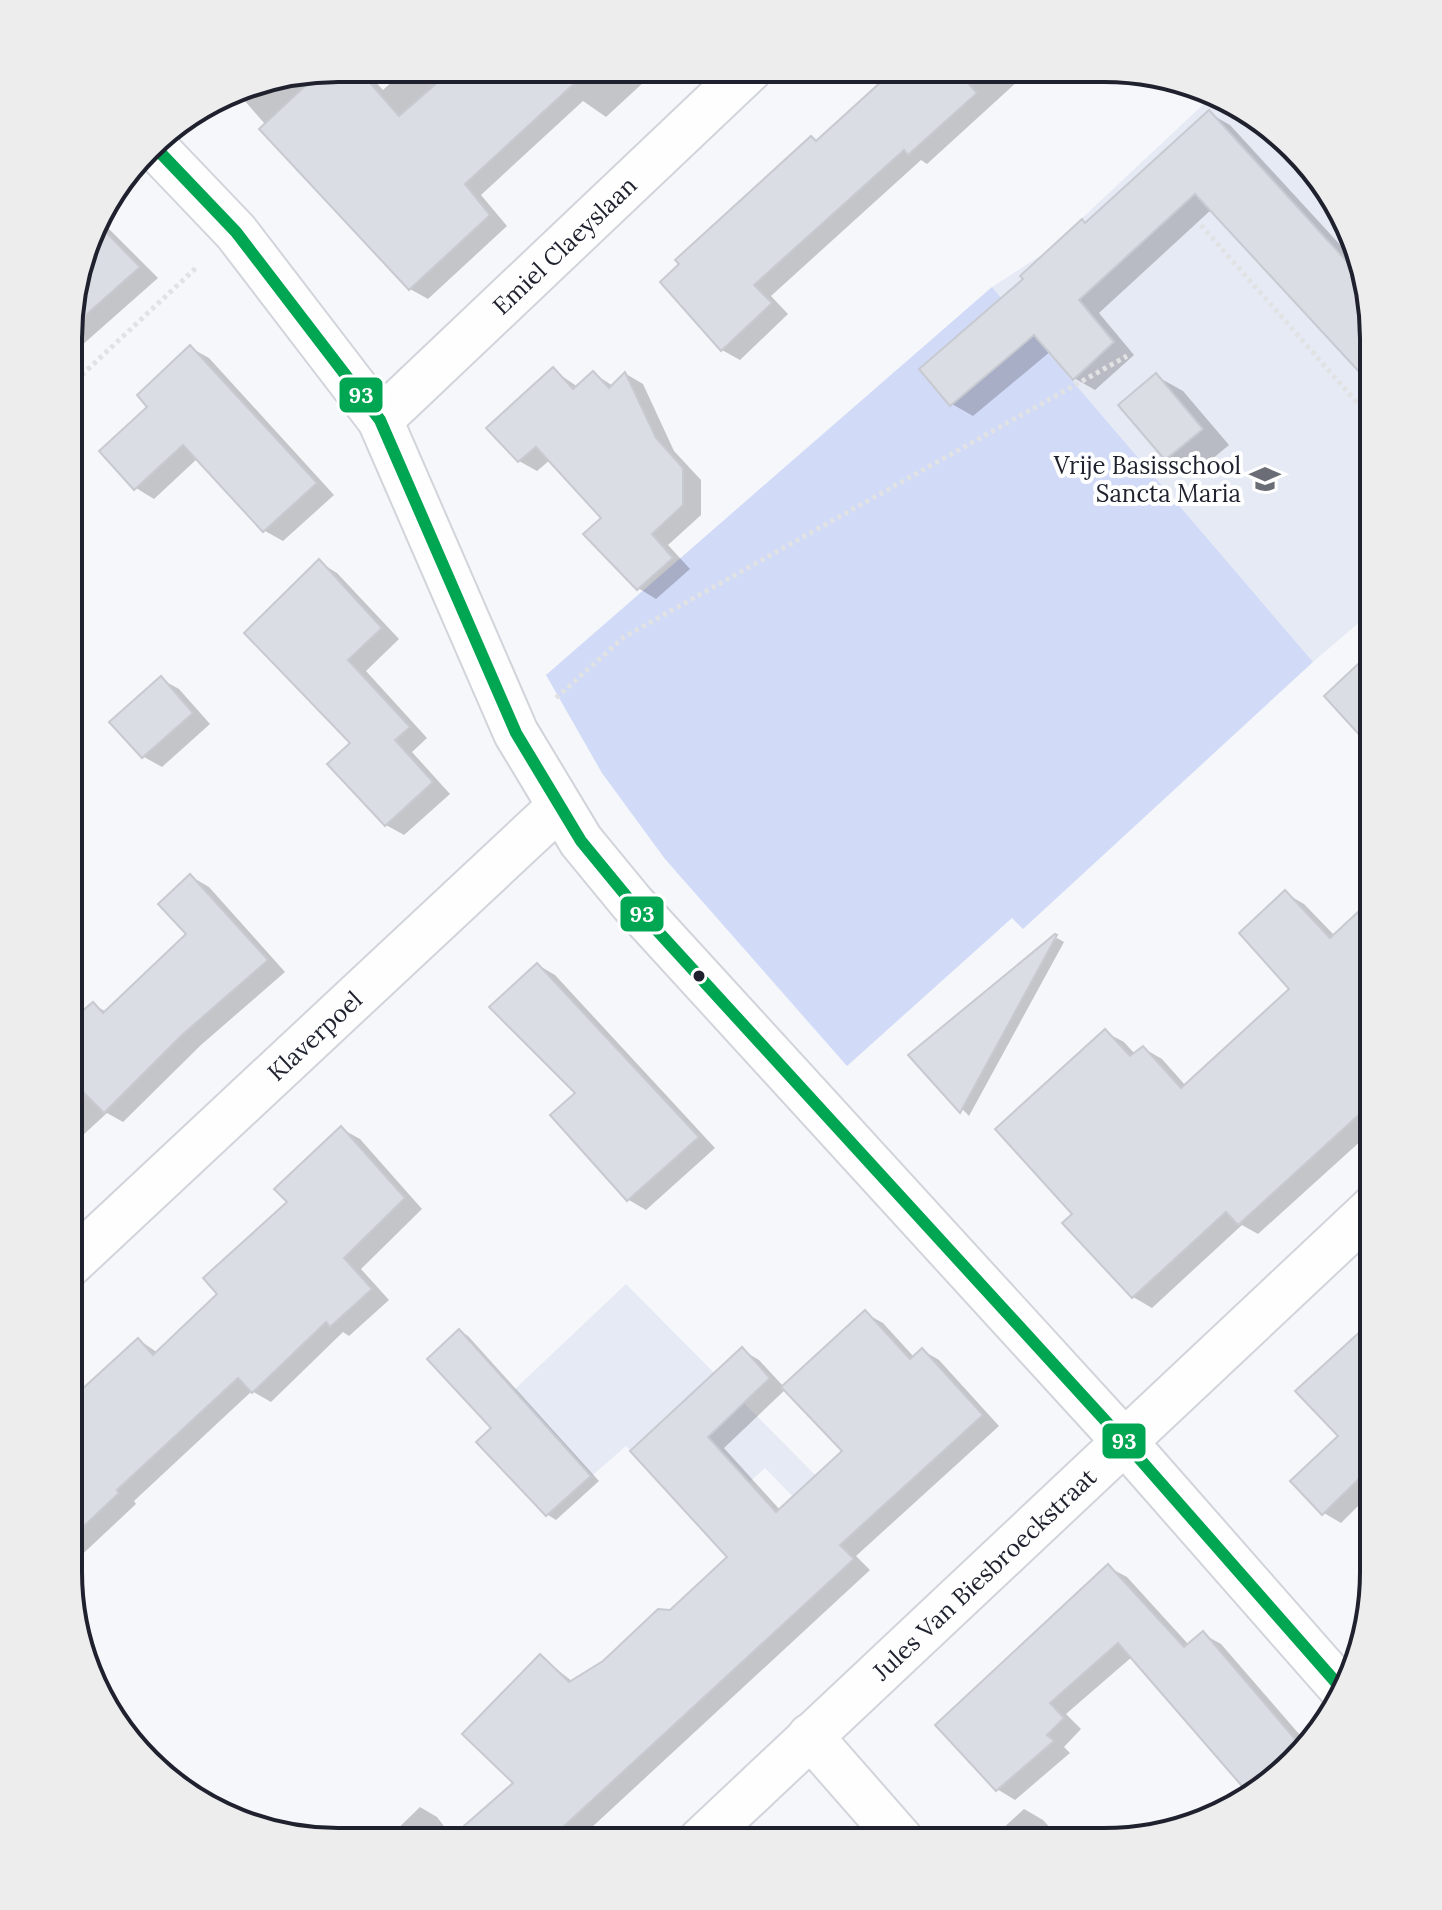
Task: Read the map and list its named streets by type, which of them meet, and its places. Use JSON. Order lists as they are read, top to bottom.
{
  "streets": {
    "street": ["Emiel Claeyslaan", "Klaverpoel", "Jules Van Biesbroeckstraat"]
  },
  "places": {
    "school or university": ["Vrije Basisschool Sancta Maria"]
  },
  "lines": ["transit line 93"]
}
